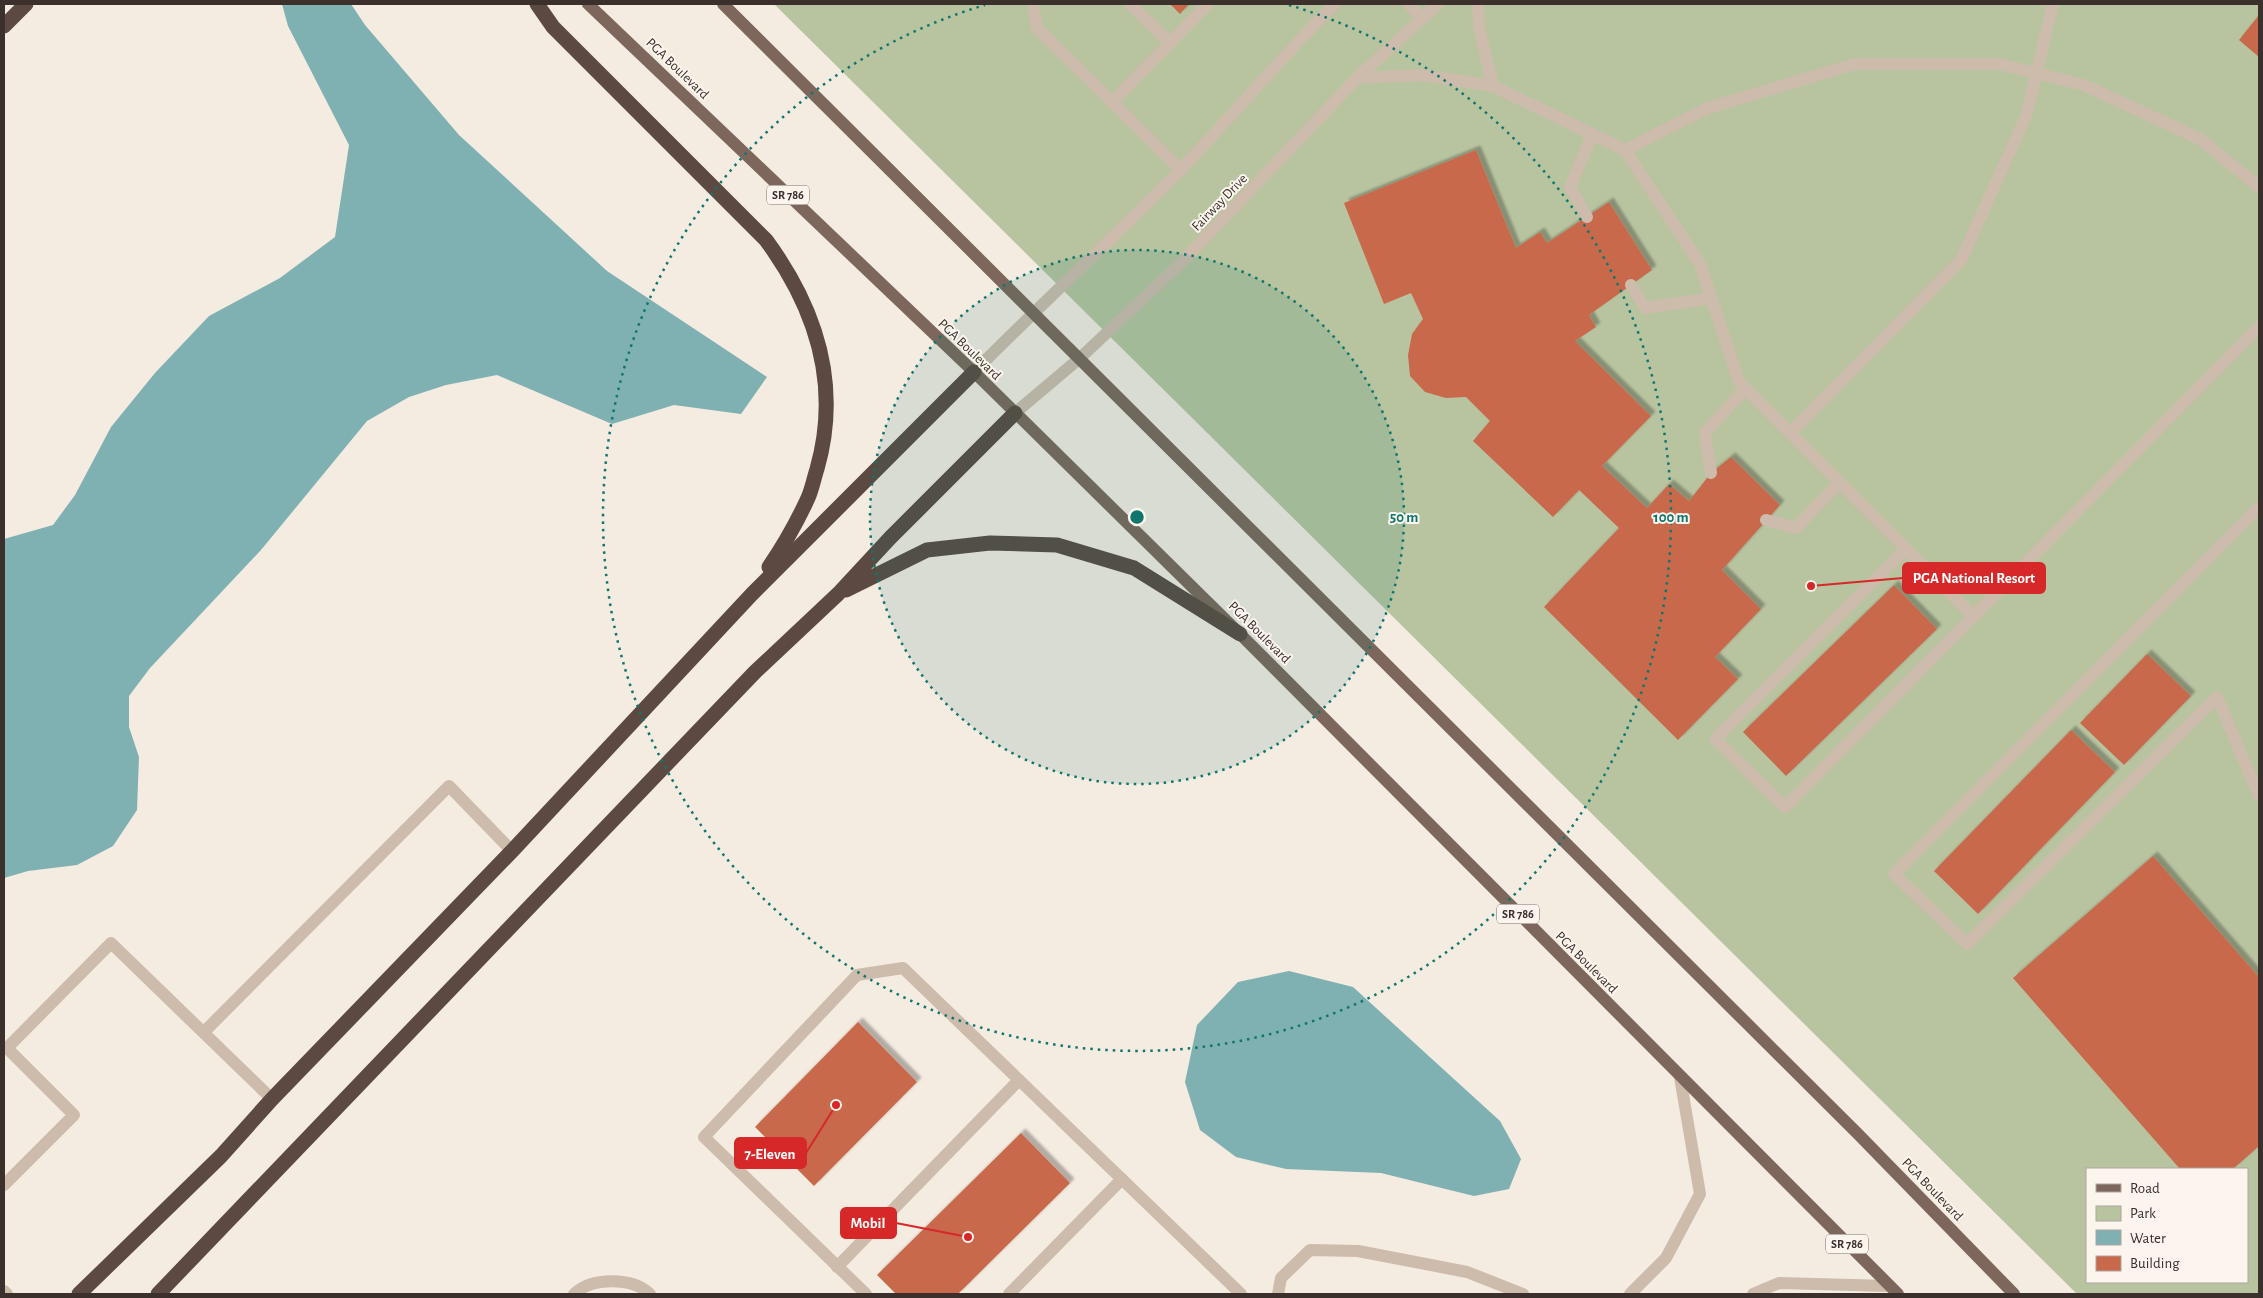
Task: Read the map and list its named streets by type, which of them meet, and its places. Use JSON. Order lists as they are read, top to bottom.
{
  "streets": {
    "main road": ["PGA Boulevard", "SR 786"],
    "street": ["Fairway Drive"]
  },
  "crossings": [
    ["PGA Boulevard", "Fairway Drive"]
  ],
  "places": ["PGA National Resort", "7-Eleven", "Mobil"],
  "legend": [
    "Road",
    "Park",
    "Water",
    "Building"
  ],
  "rings": ["50 m", "100 m"]
}
